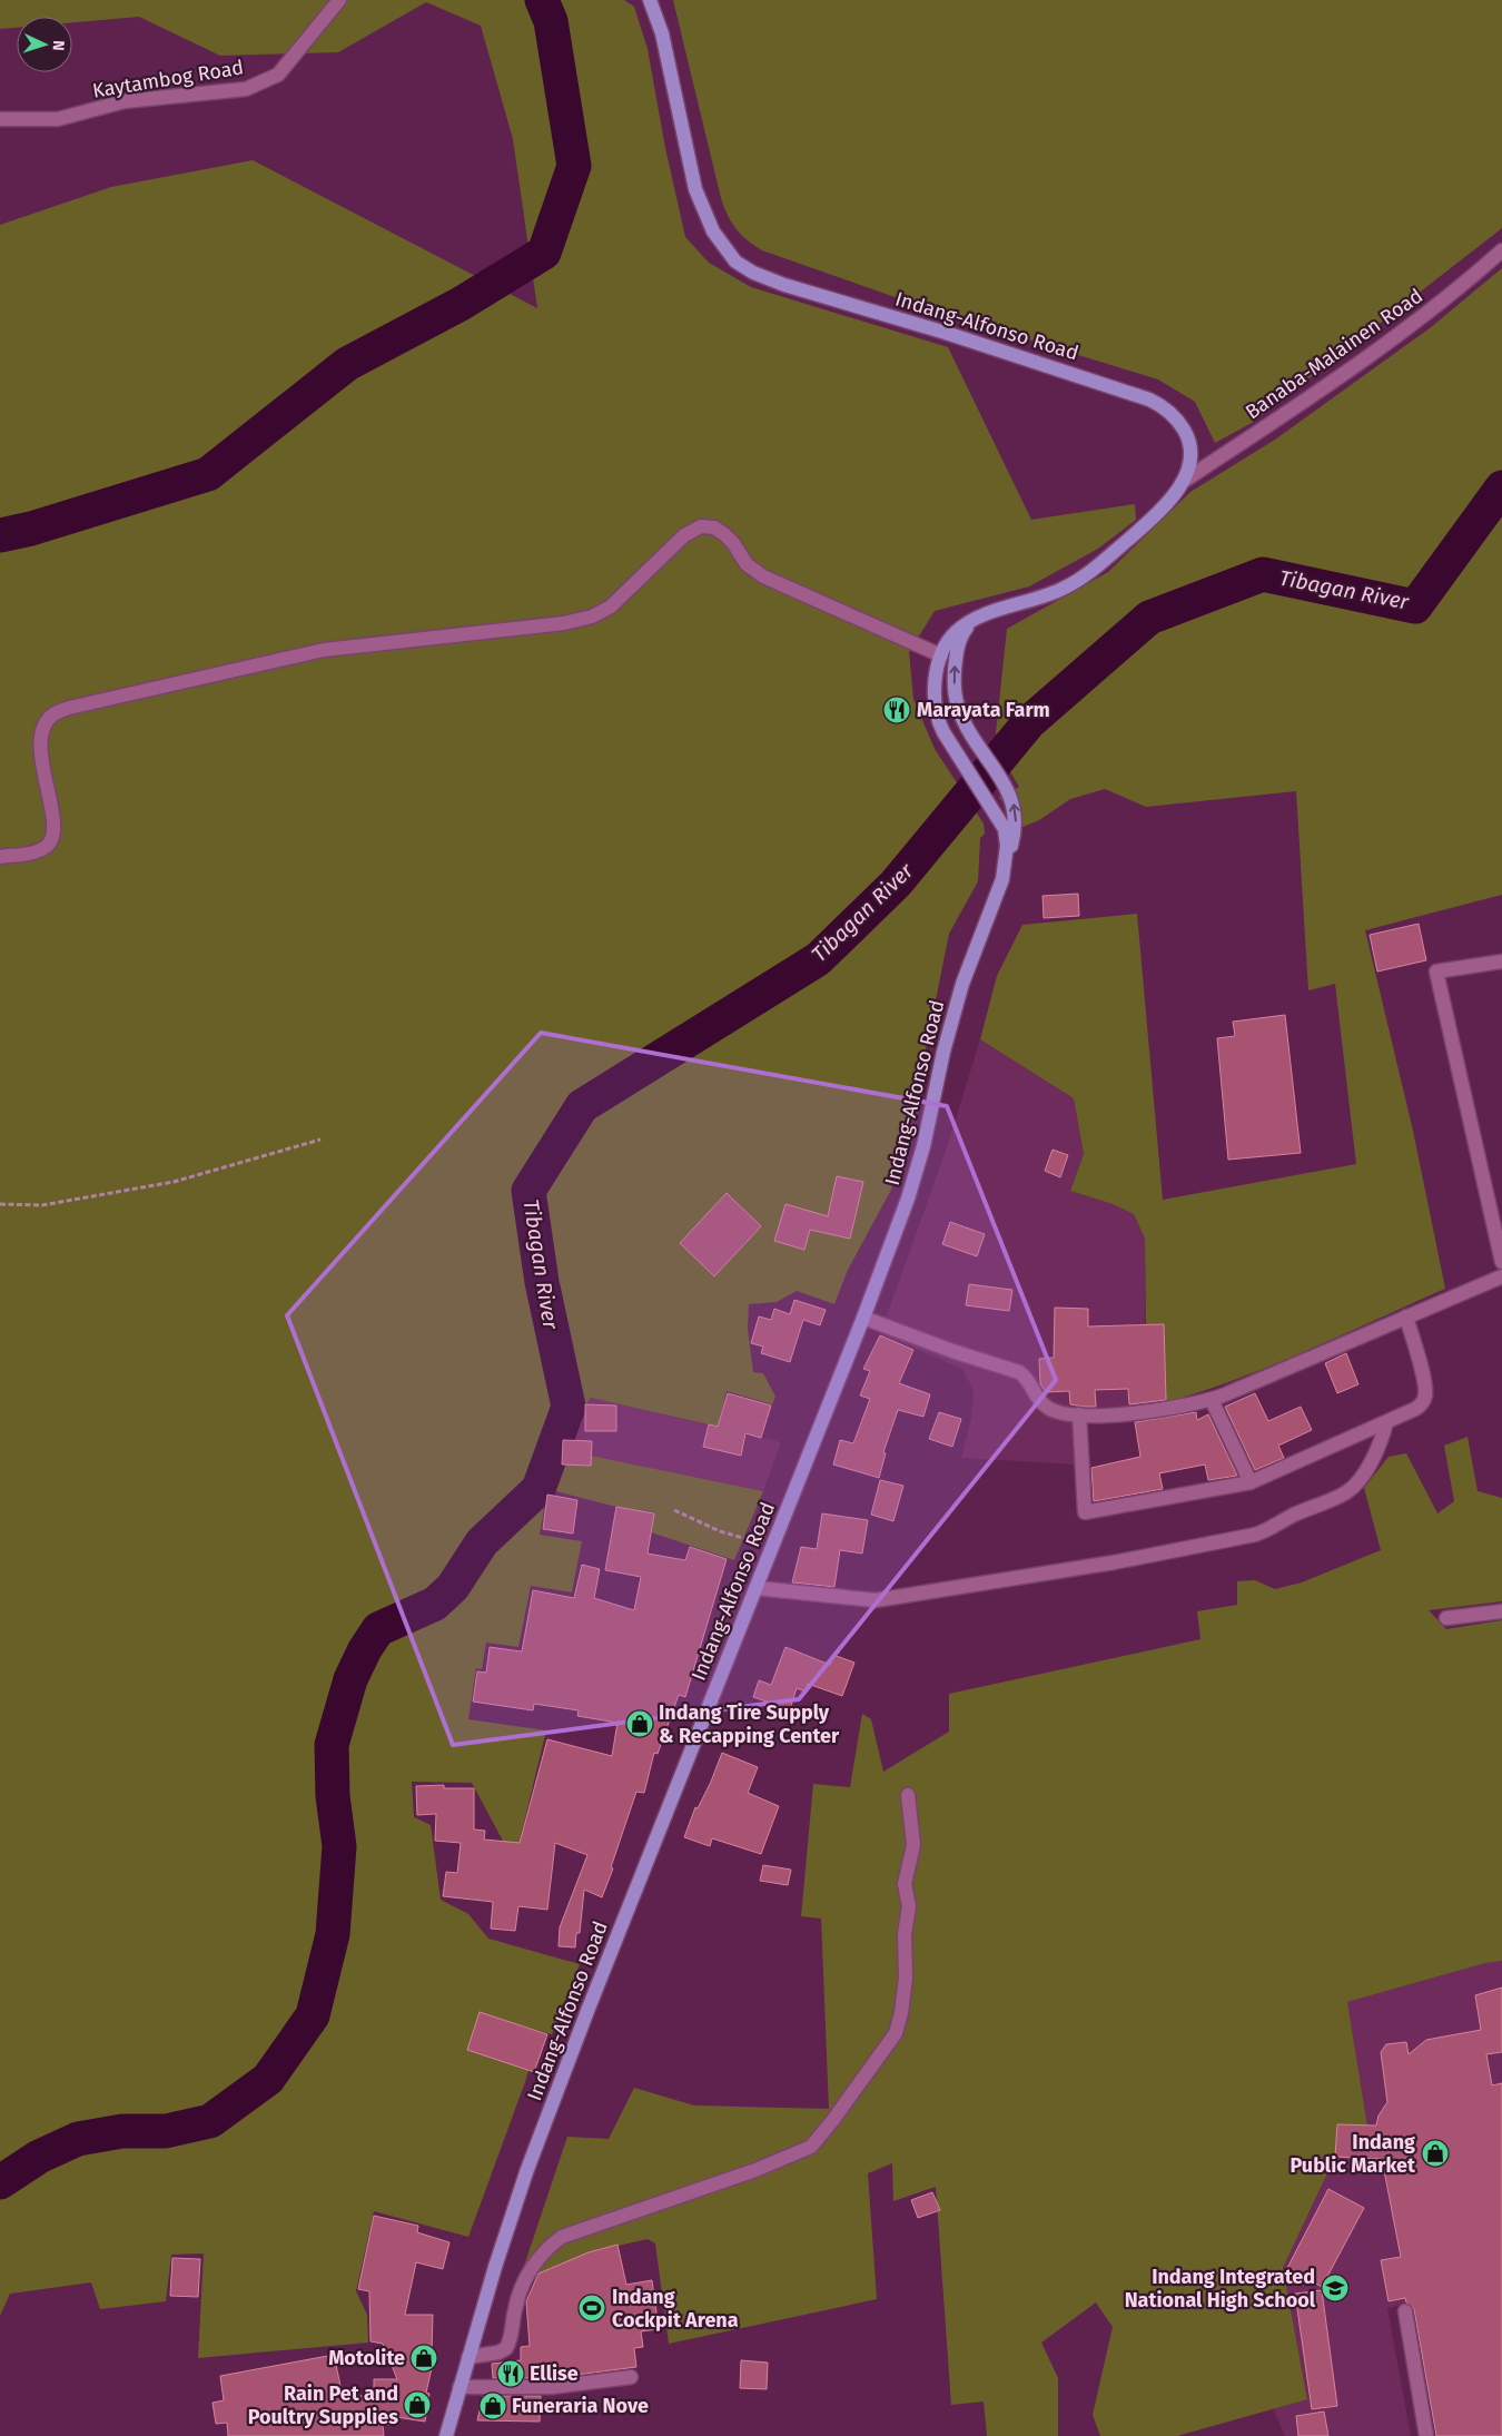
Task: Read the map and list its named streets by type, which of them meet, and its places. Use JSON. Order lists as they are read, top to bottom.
{
  "streets": {
    "main road": ["Indang-Alfonso Road"],
    "street": ["Kaytambog Road", "Banaba-Malainen Road"]
  },
  "crossings": [
    ["Indang-Alfonso Road", "Banaba-Malainen Road"]
  ],
  "water": ["Tibagan River"],
  "places": {
    "restaurant": ["Marayata Farm", "Ellise"],
    "shop": [
      "Indang Tire Supply & Recapping Center",
      "Indang Public Market",
      "Motolite",
      "Rain Pet and Poultry Supplies",
      "Funeraria Nove"
    ],
    "school or university": ["Indang Integrated National High School"],
    "sports": ["Indang Cockpit Arena"]
  },
  "north": "right"
}
